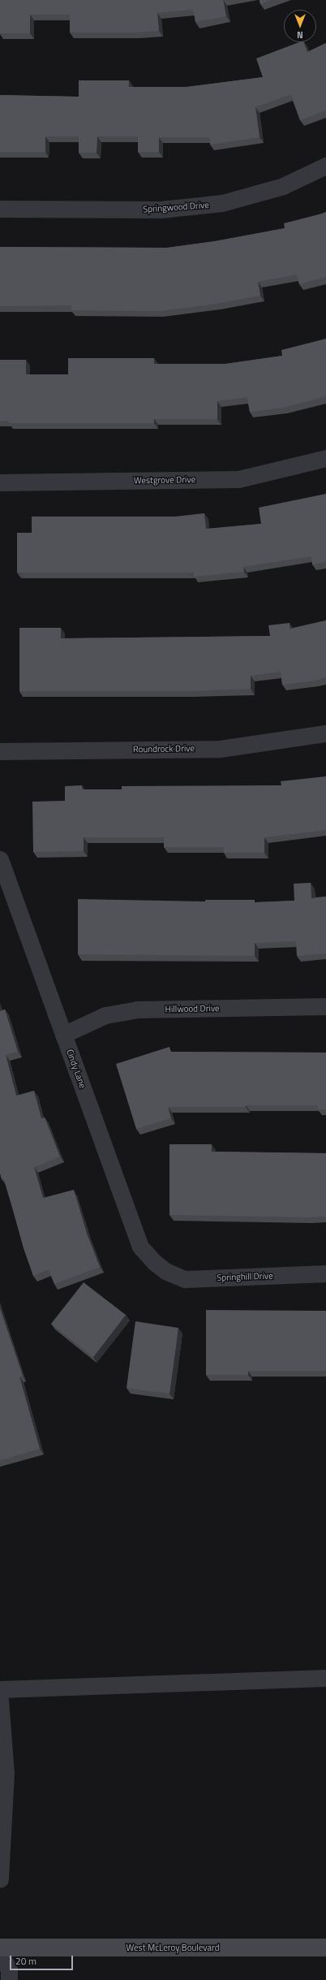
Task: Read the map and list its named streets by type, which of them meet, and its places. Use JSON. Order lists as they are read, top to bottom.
{
  "streets": {
    "main road": ["West McLeroy Boulevard"],
    "street": [
      "Springwood Drive",
      "Westgrove Drive",
      "Roundrock Drive",
      "Hillwood Drive",
      "Cindy Lane",
      "Springhill Drive"
    ]
  },
  "crossings": [
    ["Hillwood Drive", "Cindy Lane"],
    ["Cindy Lane", "Springhill Drive"]
  ],
  "scale_bar": "20 m",
  "north": "bottom"
}
